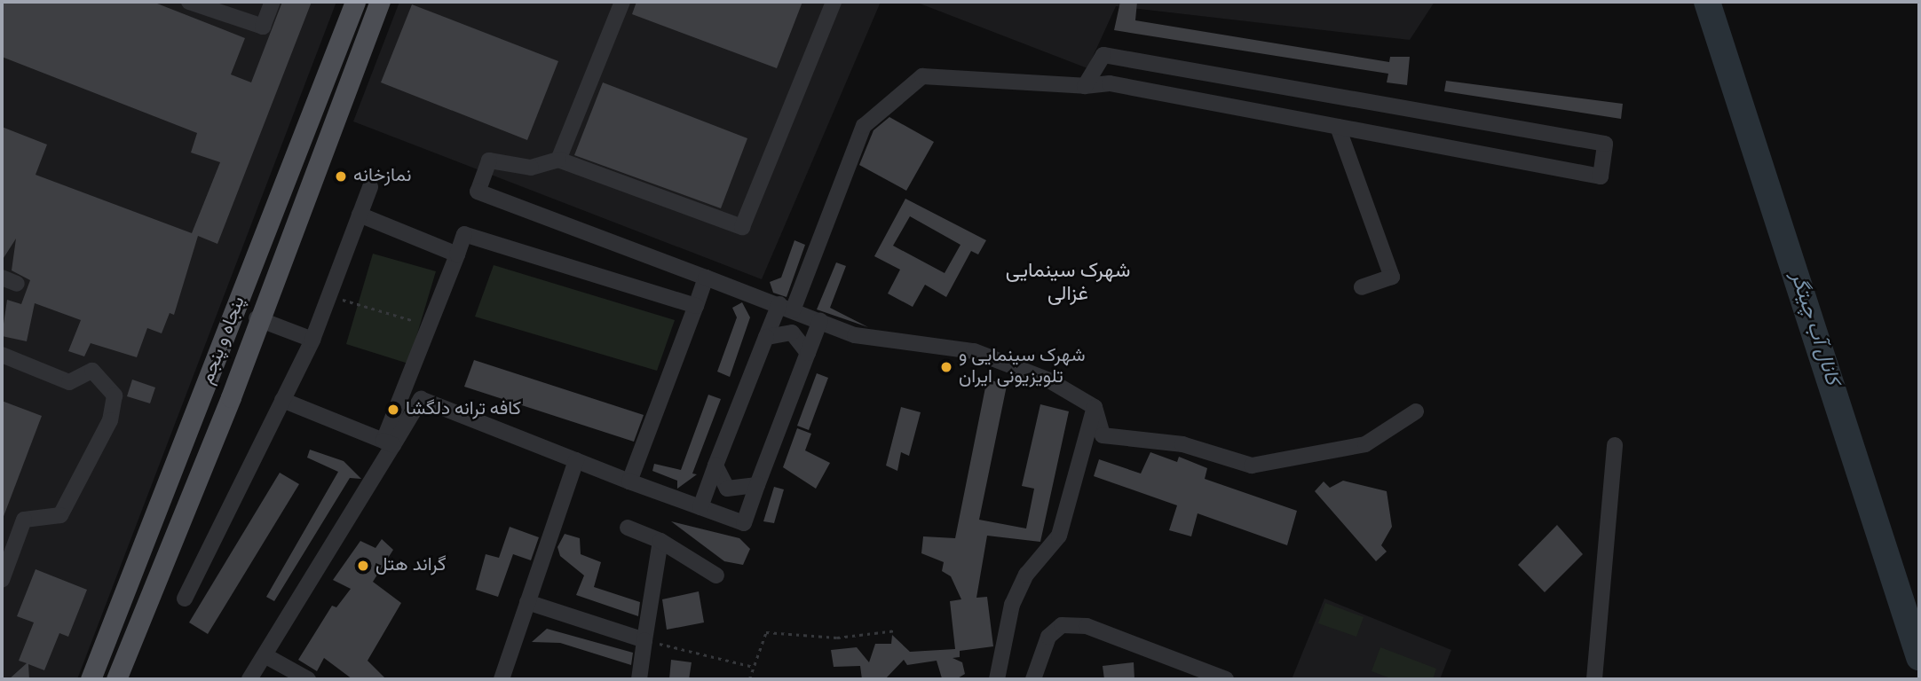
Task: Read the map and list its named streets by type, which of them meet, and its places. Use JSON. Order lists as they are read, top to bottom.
{
  "streets": {
    "main road": ["پنجاه و پنجم"]
  },
  "districts": ["شهرک سینمایی غزالی"],
  "water": ["کانال آب چیتگر"],
  "places": [
    "نمازخانه",
    "شهرک سینمایی و تلویزیونی ایران",
    "کافه ترانه دلگشا",
    "گراند هتل"
  ]
}
